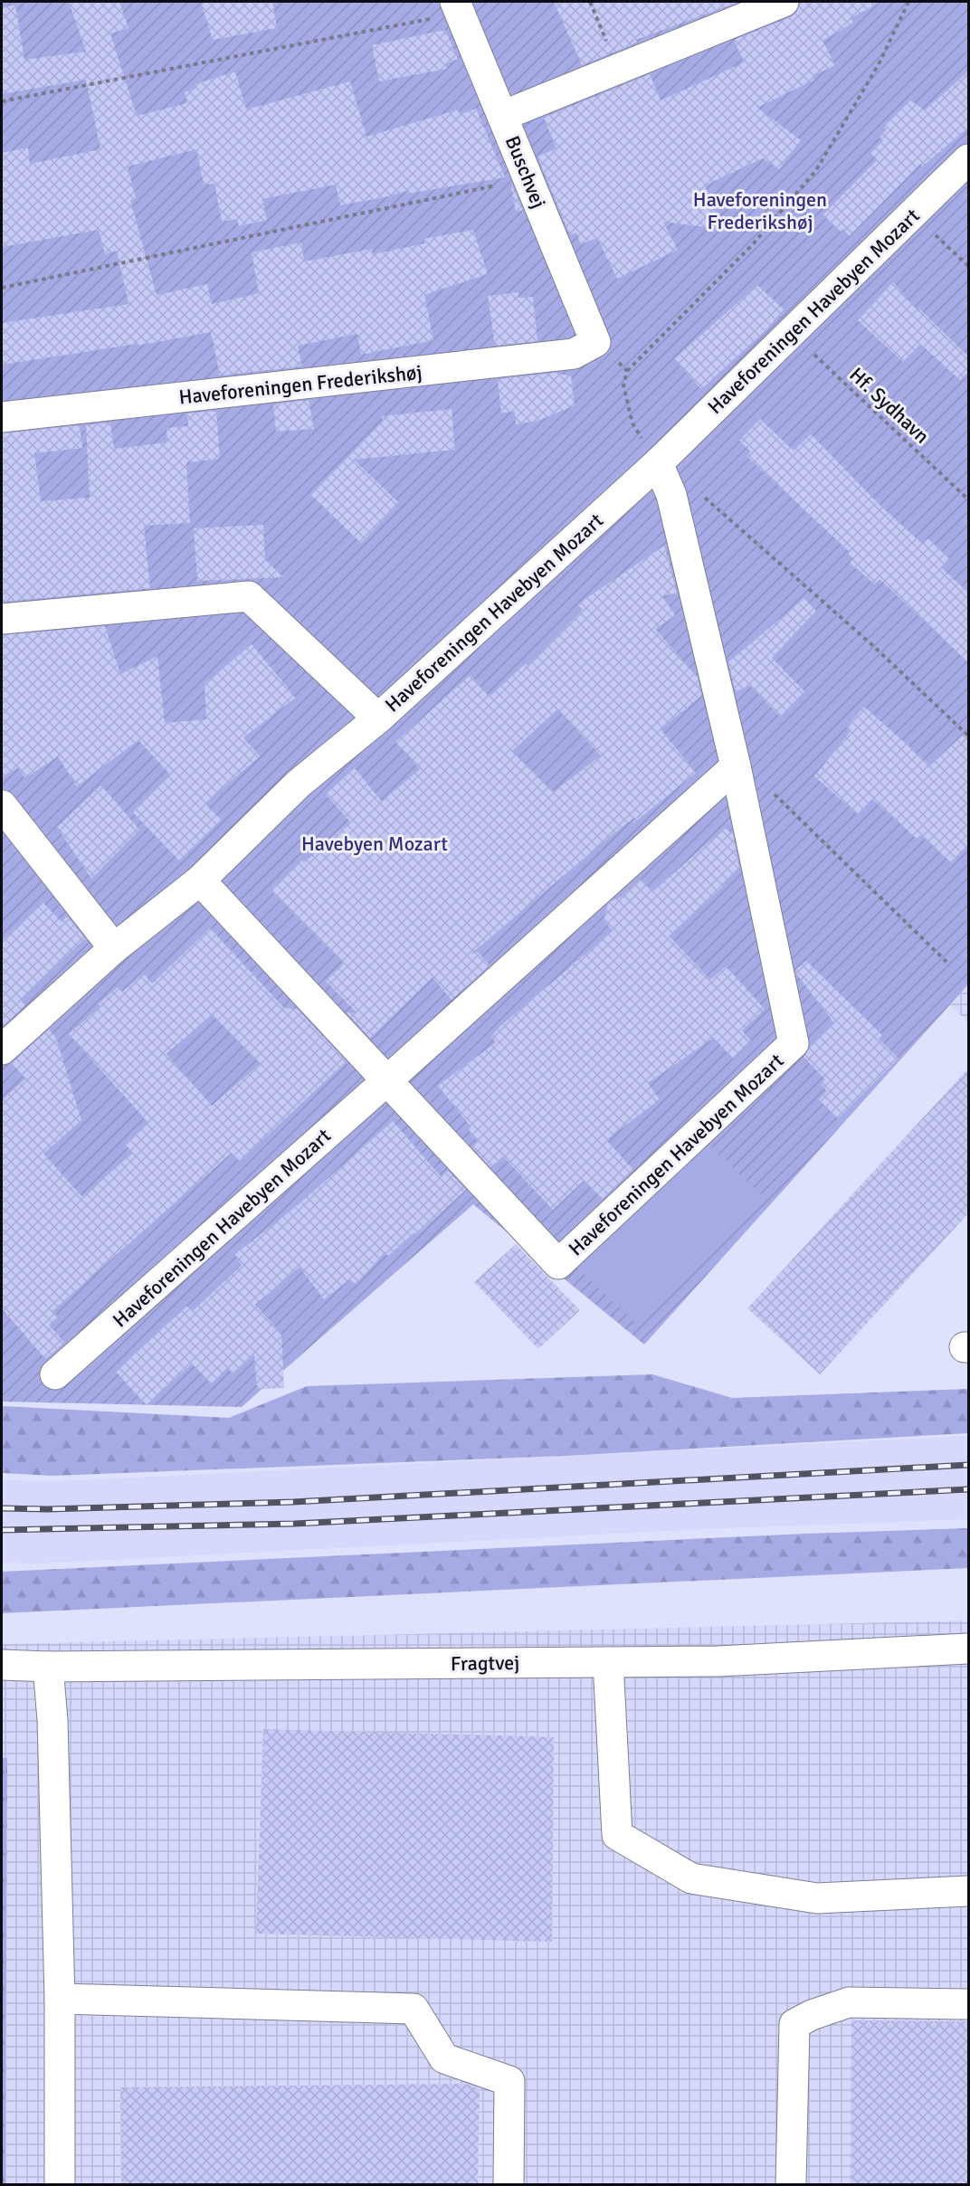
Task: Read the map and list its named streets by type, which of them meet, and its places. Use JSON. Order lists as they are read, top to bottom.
{
  "streets": {
    "street": [
      "Buschvej",
      "Haveforeningen Havebyen Mozart",
      "Haveforeningen Frederikshøj",
      "Fragtvej"
    ],
    "path": ["Hf. Sydhavn"]
  },
  "crossings": [
    ["Buschvej", "Haveforeningen Frederikshøj"],
    ["Haveforeningen Havebyen Mozart", "Hf. Sydhavn"]
  ],
  "parks": ["Haveforeningen Frederikshøj", "Havebyen Mozart"]
}
